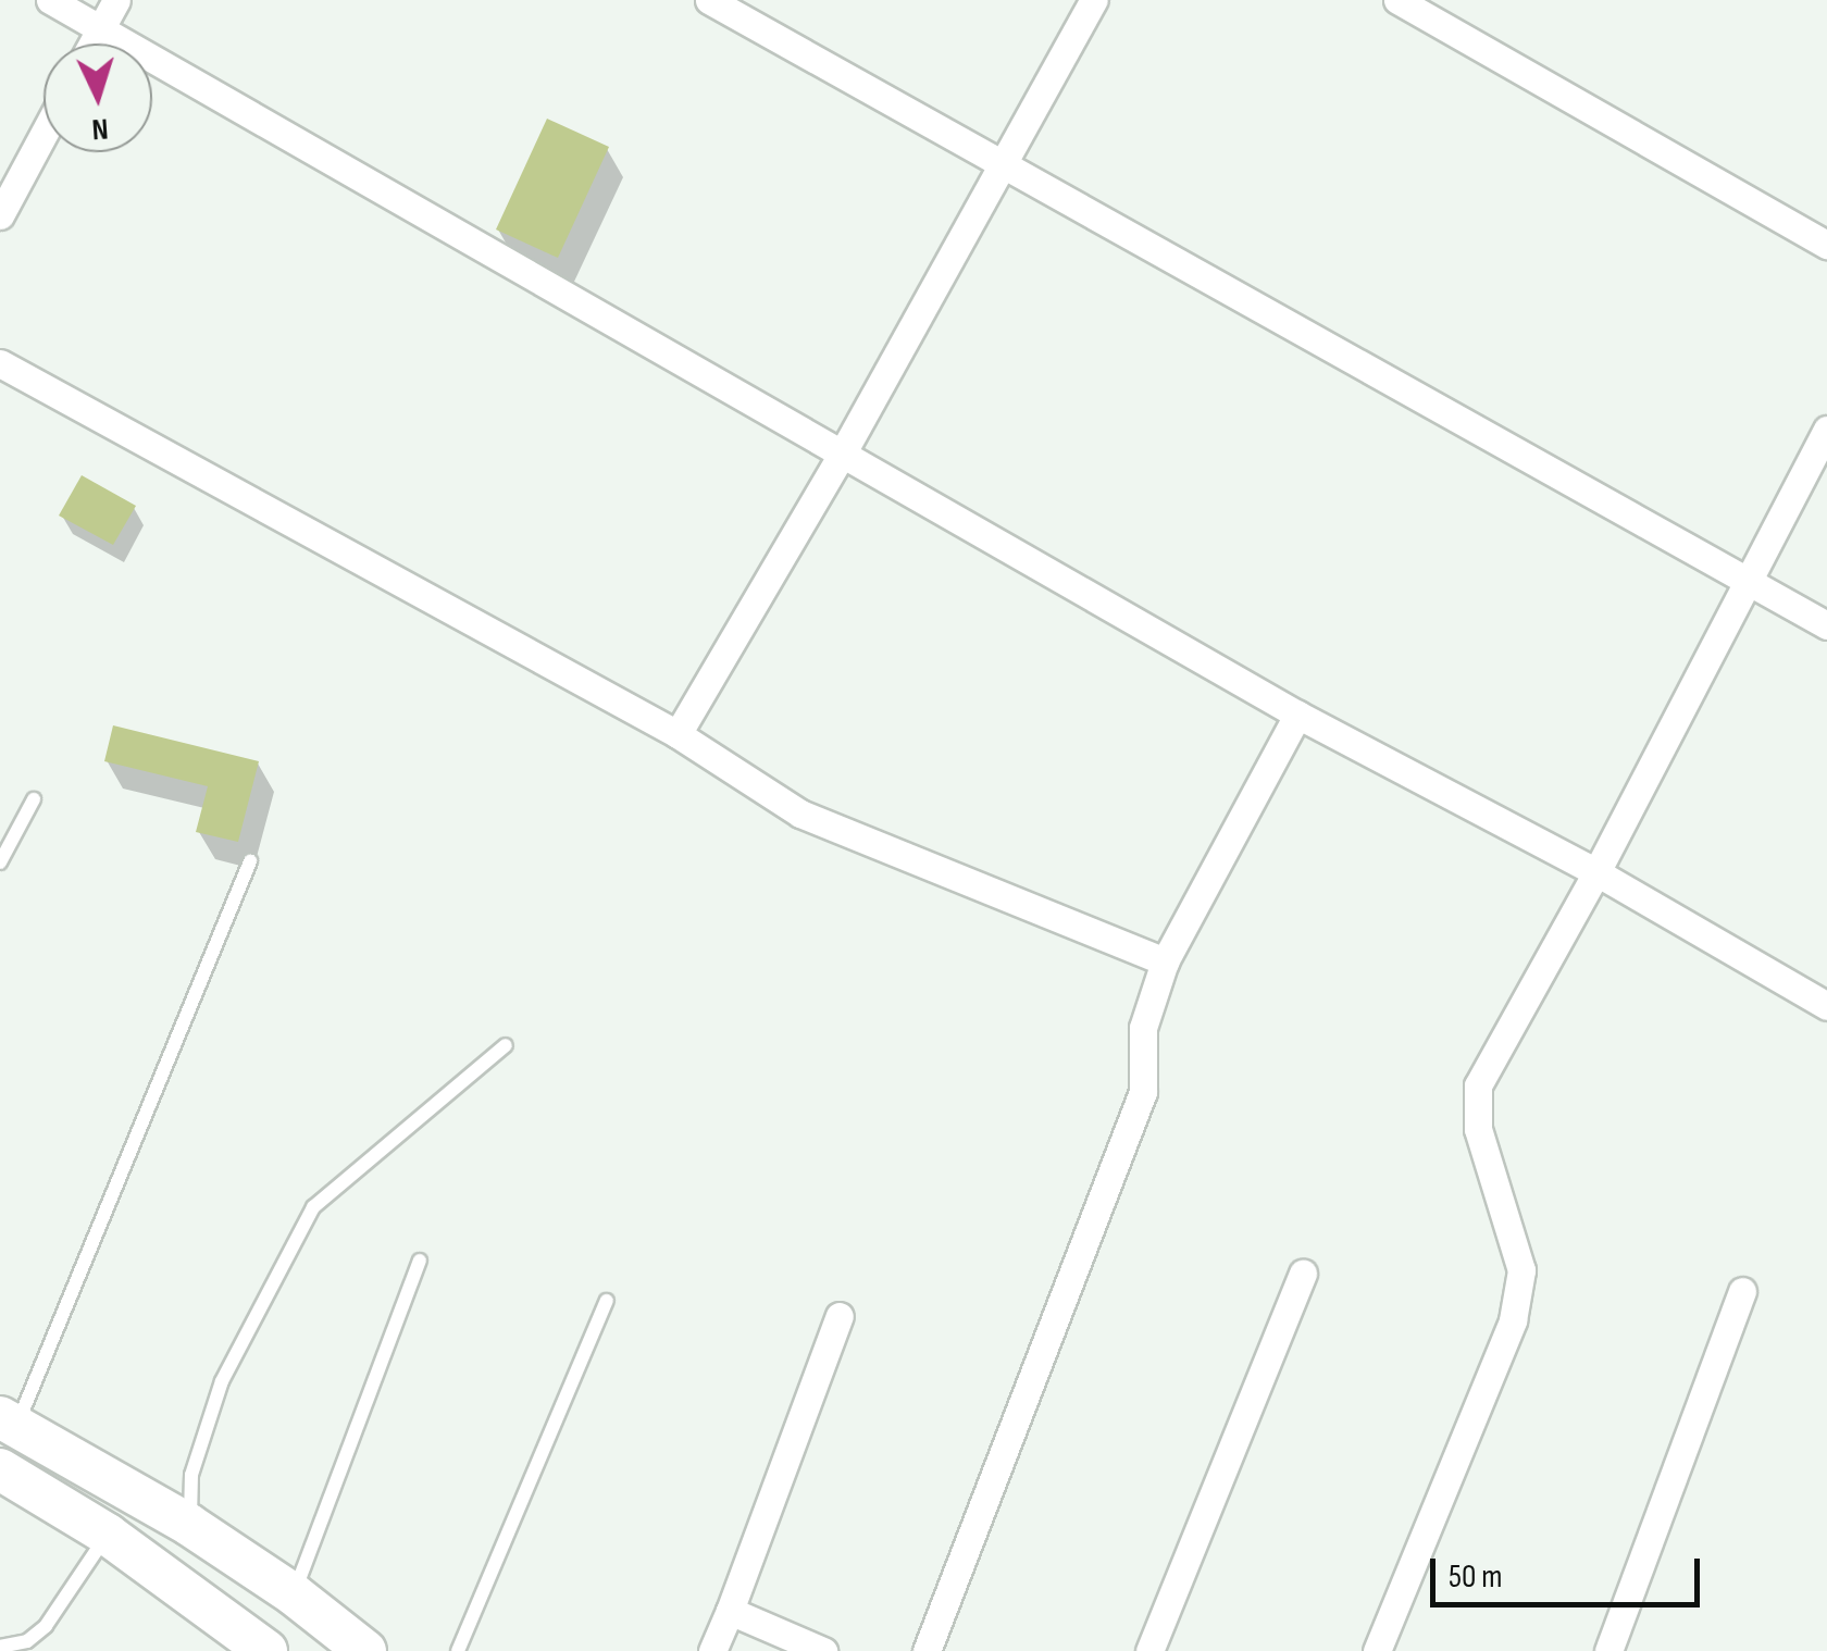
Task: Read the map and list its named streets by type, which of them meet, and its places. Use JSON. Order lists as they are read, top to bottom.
{
  "scale_bar": "50 m",
  "north": "bottom"
}
